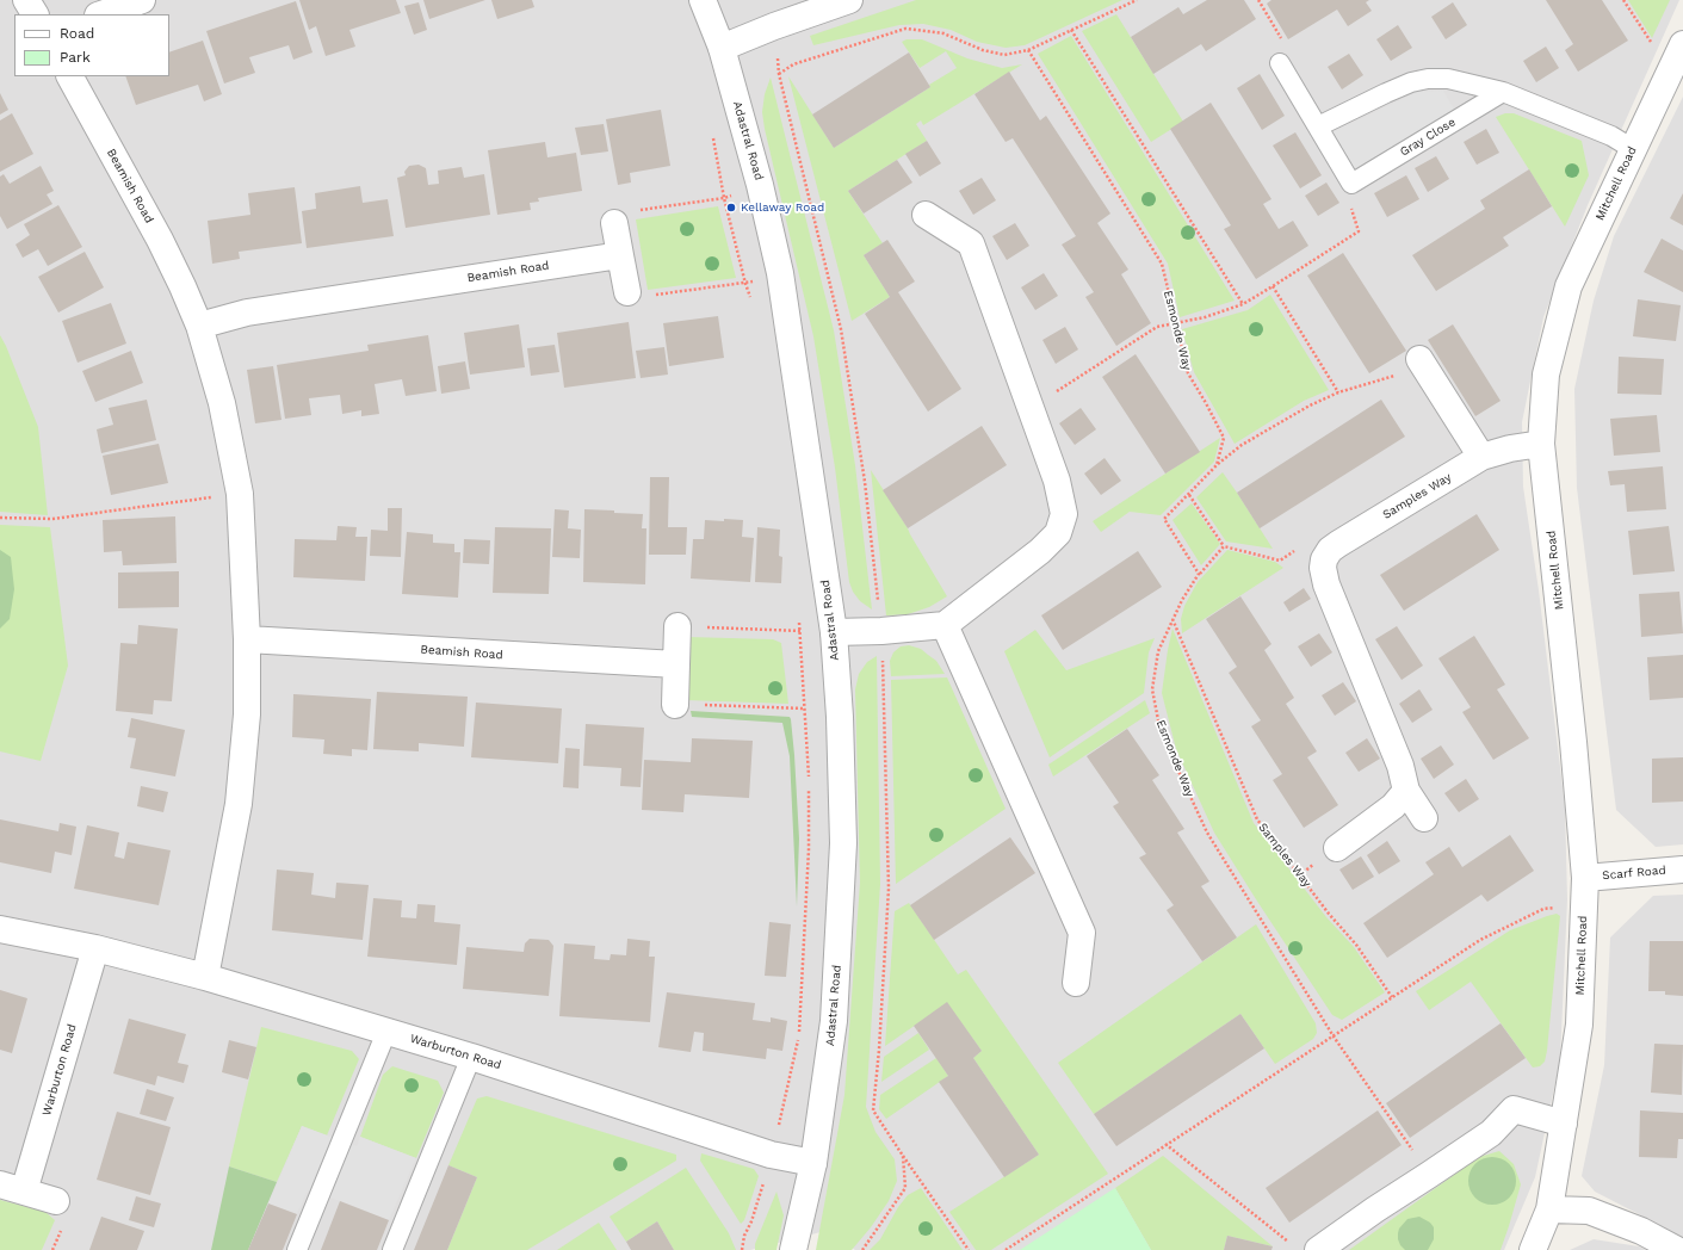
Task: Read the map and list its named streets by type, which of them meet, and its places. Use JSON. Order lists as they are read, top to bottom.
{
  "streets": {
    "street": [
      "Adastral Road",
      "Mitchell Road",
      "Beamish Road",
      "Samples Way",
      "Scarf Road",
      "Warburton Road"
    ],
    "lane": ["Gray Close"],
    "path": ["Esmonde Way"]
  },
  "crossings": [
    ["Adastral Road", "Warburton Road"],
    ["Mitchell Road", "Samples Way"],
    ["Mitchell Road", "Scarf Road"],
    ["Beamish Road", "Warburton Road"],
    ["Esmonde Way", "Samples Way"]
  ],
  "places": ["Kellaway Road"],
  "legend": ["Road", "Park"]
}
